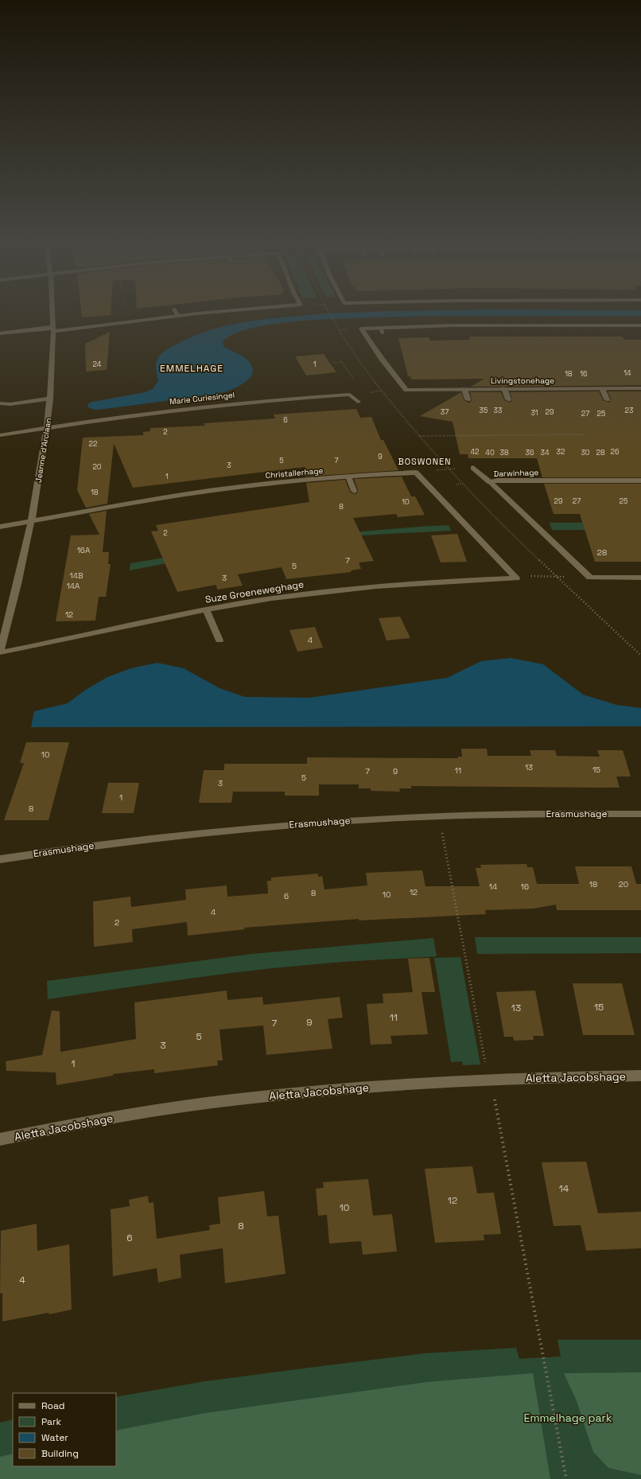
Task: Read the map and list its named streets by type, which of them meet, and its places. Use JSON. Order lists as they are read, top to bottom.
{
  "streets": {
    "street": [
      "Livingstonehage",
      "Marie Curiesingel",
      "Jeanne d'Arclaan",
      "Christallerhage",
      "Darwinhage",
      "Suze Groeneweghage",
      "Erasmushage",
      "Aletta Jacobshage"
    ]
  },
  "crossings": [
    ["Marie Curiesingel", "Jeanne d'Arclaan"],
    ["Jeanne d'Arclaan", "Christallerhage"],
    ["Jeanne d'Arclaan", "Suze Groeneweghage"],
    ["Christallerhage", "Suze Groeneweghage"]
  ],
  "districts": ["EMMELHAGE", "BOSWONEN"],
  "parks": ["Emmelhage park"],
  "house_numbers": [
    "24",
    "1",
    "14",
    "18",
    "16",
    "35",
    "33",
    "23",
    "37",
    "29",
    "31",
    "27",
    "25",
    "6",
    "2",
    "22",
    "42",
    "32",
    "26",
    "40",
    "38",
    "36",
    "34",
    "30",
    "28",
    "9",
    "5",
    "7",
    "3",
    "20",
    "1",
    "18",
    "29",
    "27",
    "25",
    "10",
    "8",
    "2",
    "16A",
    "28",
    "7",
    "5",
    "14B",
    "3",
    "14A",
    "12",
    "4",
    "10",
    "13",
    "15",
    "11",
    "7",
    "9",
    "5",
    "3",
    "1",
    "8",
    "18",
    "20",
    "14",
    "16",
    "12",
    "8",
    "10",
    "6",
    "4",
    "2",
    "15",
    "13",
    "11",
    "9",
    "7",
    "5",
    "3",
    "1",
    "14",
    "12",
    "10",
    "8",
    "6",
    "4"
  ],
  "legend": [
    "Road",
    "Park",
    "Water",
    "Building"
  ]
}
